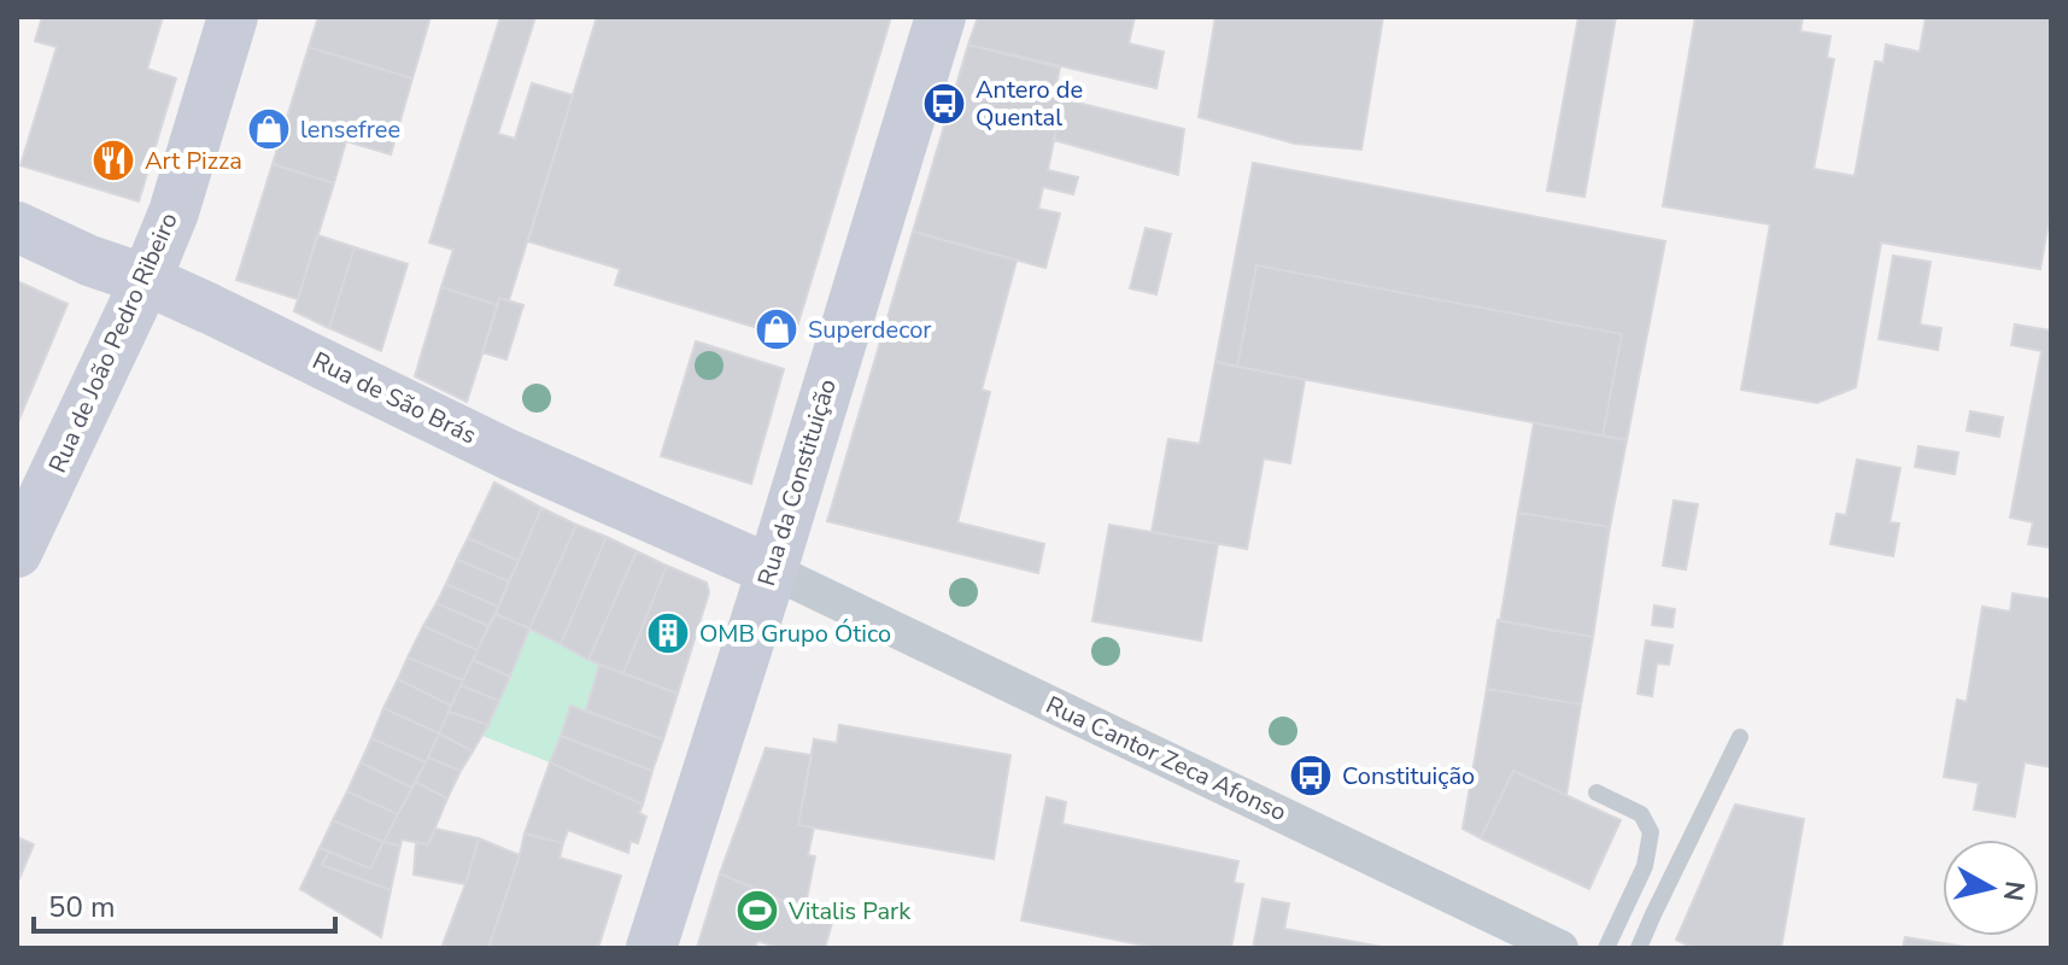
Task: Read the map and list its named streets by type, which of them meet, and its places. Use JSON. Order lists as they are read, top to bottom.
{
  "streets": {
    "main road": ["Rua de João Pedro Ribeiro", "Rua de São Brás", "Rua da Constituição"],
    "street": ["Rua Cantor Zeca Afonso"]
  },
  "crossings": [
    ["Rua de João Pedro Ribeiro", "Rua de São Brás"],
    ["Rua de São Brás", "Rua da Constituição"],
    ["Rua de São Brás", "Rua Cantor Zeca Afonso"],
    ["Rua da Constituição", "Rua Cantor Zeca Afonso"]
  ],
  "places": {
    "bus stop": ["Antero de Quental", "Constituição"],
    "shop": ["lensefree", "Superdecor"],
    "restaurant": ["Art Pizza"],
    "building": ["OMB Grupo Ótico"],
    "sports": ["Vitalis Park"]
  },
  "scale_bar": "50 m",
  "north": "right"
}
